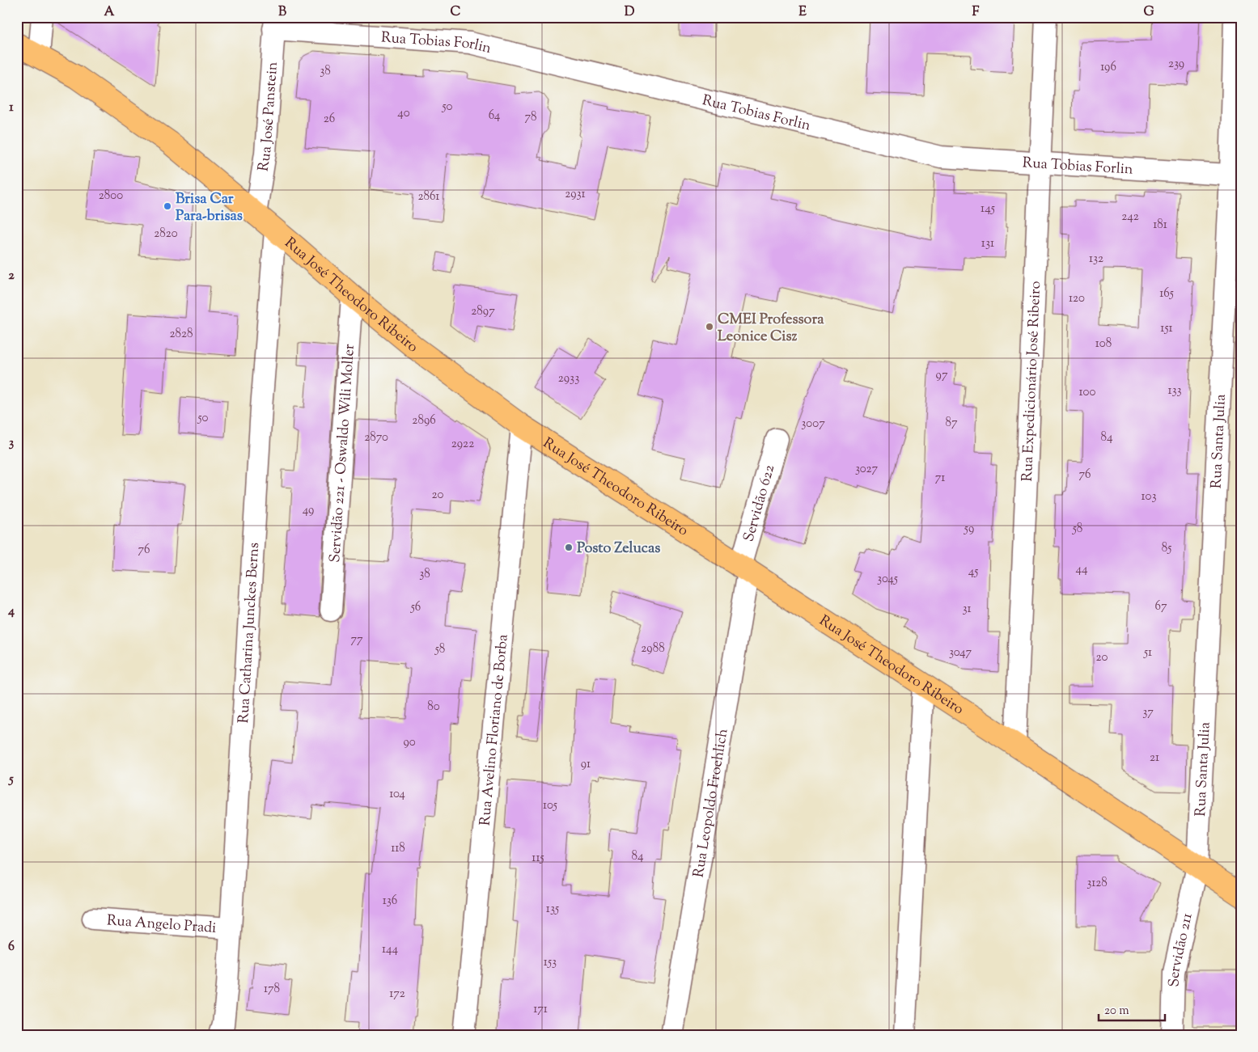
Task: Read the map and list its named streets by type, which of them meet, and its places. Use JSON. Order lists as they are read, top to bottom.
{
  "streets": {
    "main road": ["Rua José Theodoro Ribeiro"],
    "street": [
      "Rua Tobias Forlin",
      "Rua José Panstein",
      "Rua Expedicionário José Ribeiro",
      "Rua Santa Julia",
      "Servidão 221 - Oswaldo Wili Moller",
      "Servidão 622",
      "Rua Catharina Junckes Berns",
      "Rua Avelino Floriano de Borba",
      "Rua Leopoldo Froehlich",
      "Rua Angelo Pradi",
      "Servidão 211"
    ]
  },
  "crossings": [
    ["Rua Tobias Forlin", "Rua José Panstein"],
    ["Rua Tobias Forlin", "Rua Expedicionário José Ribeiro"],
    ["Rua Tobias Forlin", "Rua Santa Julia"],
    ["Rua José Panstein", "Rua José Theodoro Ribeiro"],
    ["Rua José Theodoro Ribeiro", "Rua Expedicionário José Ribeiro"],
    ["Rua José Theodoro Ribeiro", "Rua Santa Julia"],
    ["Rua José Theodoro Ribeiro", "Servidão 221 - Oswaldo Wili Moller"],
    ["Rua José Theodoro Ribeiro", "Servidão 622"],
    ["Rua José Theodoro Ribeiro", "Rua Catharina Junckes Berns"],
    ["Rua José Theodoro Ribeiro", "Rua Avelino Floriano de Borba"],
    ["Rua José Theodoro Ribeiro", "Rua Leopoldo Froehlich"],
    ["Rua José Theodoro Ribeiro", "Servidão 211"],
    ["Rua Santa Julia", "Servidão 211"],
    ["Servidão 622", "Rua Leopoldo Froehlich"],
    ["Rua Catharina Junckes Berns", "Rua Angelo Pradi"]
  ],
  "places": ["Brisa Car Para-brisas", "CMEI Professora Leonice Cisz", "Posto Zelucas"],
  "house_numbers": [
    "239",
    "196",
    "38",
    "50",
    "40",
    "64",
    "78",
    "26",
    "2931",
    "2800",
    "2861",
    "145",
    "242",
    "181",
    "2820",
    "131",
    "132",
    "165",
    "120",
    "2897",
    "151",
    "2828",
    "108",
    "97",
    "2933",
    "133",
    "100",
    "50",
    "2896",
    "87",
    "3007",
    "2870",
    "84",
    "2922",
    "3027",
    "76",
    "71",
    "20",
    "103",
    "49",
    "59",
    "58",
    "85",
    "76",
    "44",
    "45",
    "38",
    "3045",
    "67",
    "56",
    "31",
    "77",
    "2988",
    "58",
    "3047",
    "51",
    "20",
    "80",
    "37",
    "90",
    "21",
    "91",
    "104",
    "105",
    "118",
    "84",
    "115",
    "3128",
    "136",
    "135",
    "144",
    "153",
    "178",
    "172",
    "171"
  ],
  "scale_bar": "20 m",
  "grid": {
    "columns": [
      "A",
      "B",
      "C",
      "D",
      "E",
      "F",
      "G"
    ],
    "rows": [
      "1",
      "2",
      "3",
      "4",
      "5",
      "6"
    ]
  }
}
